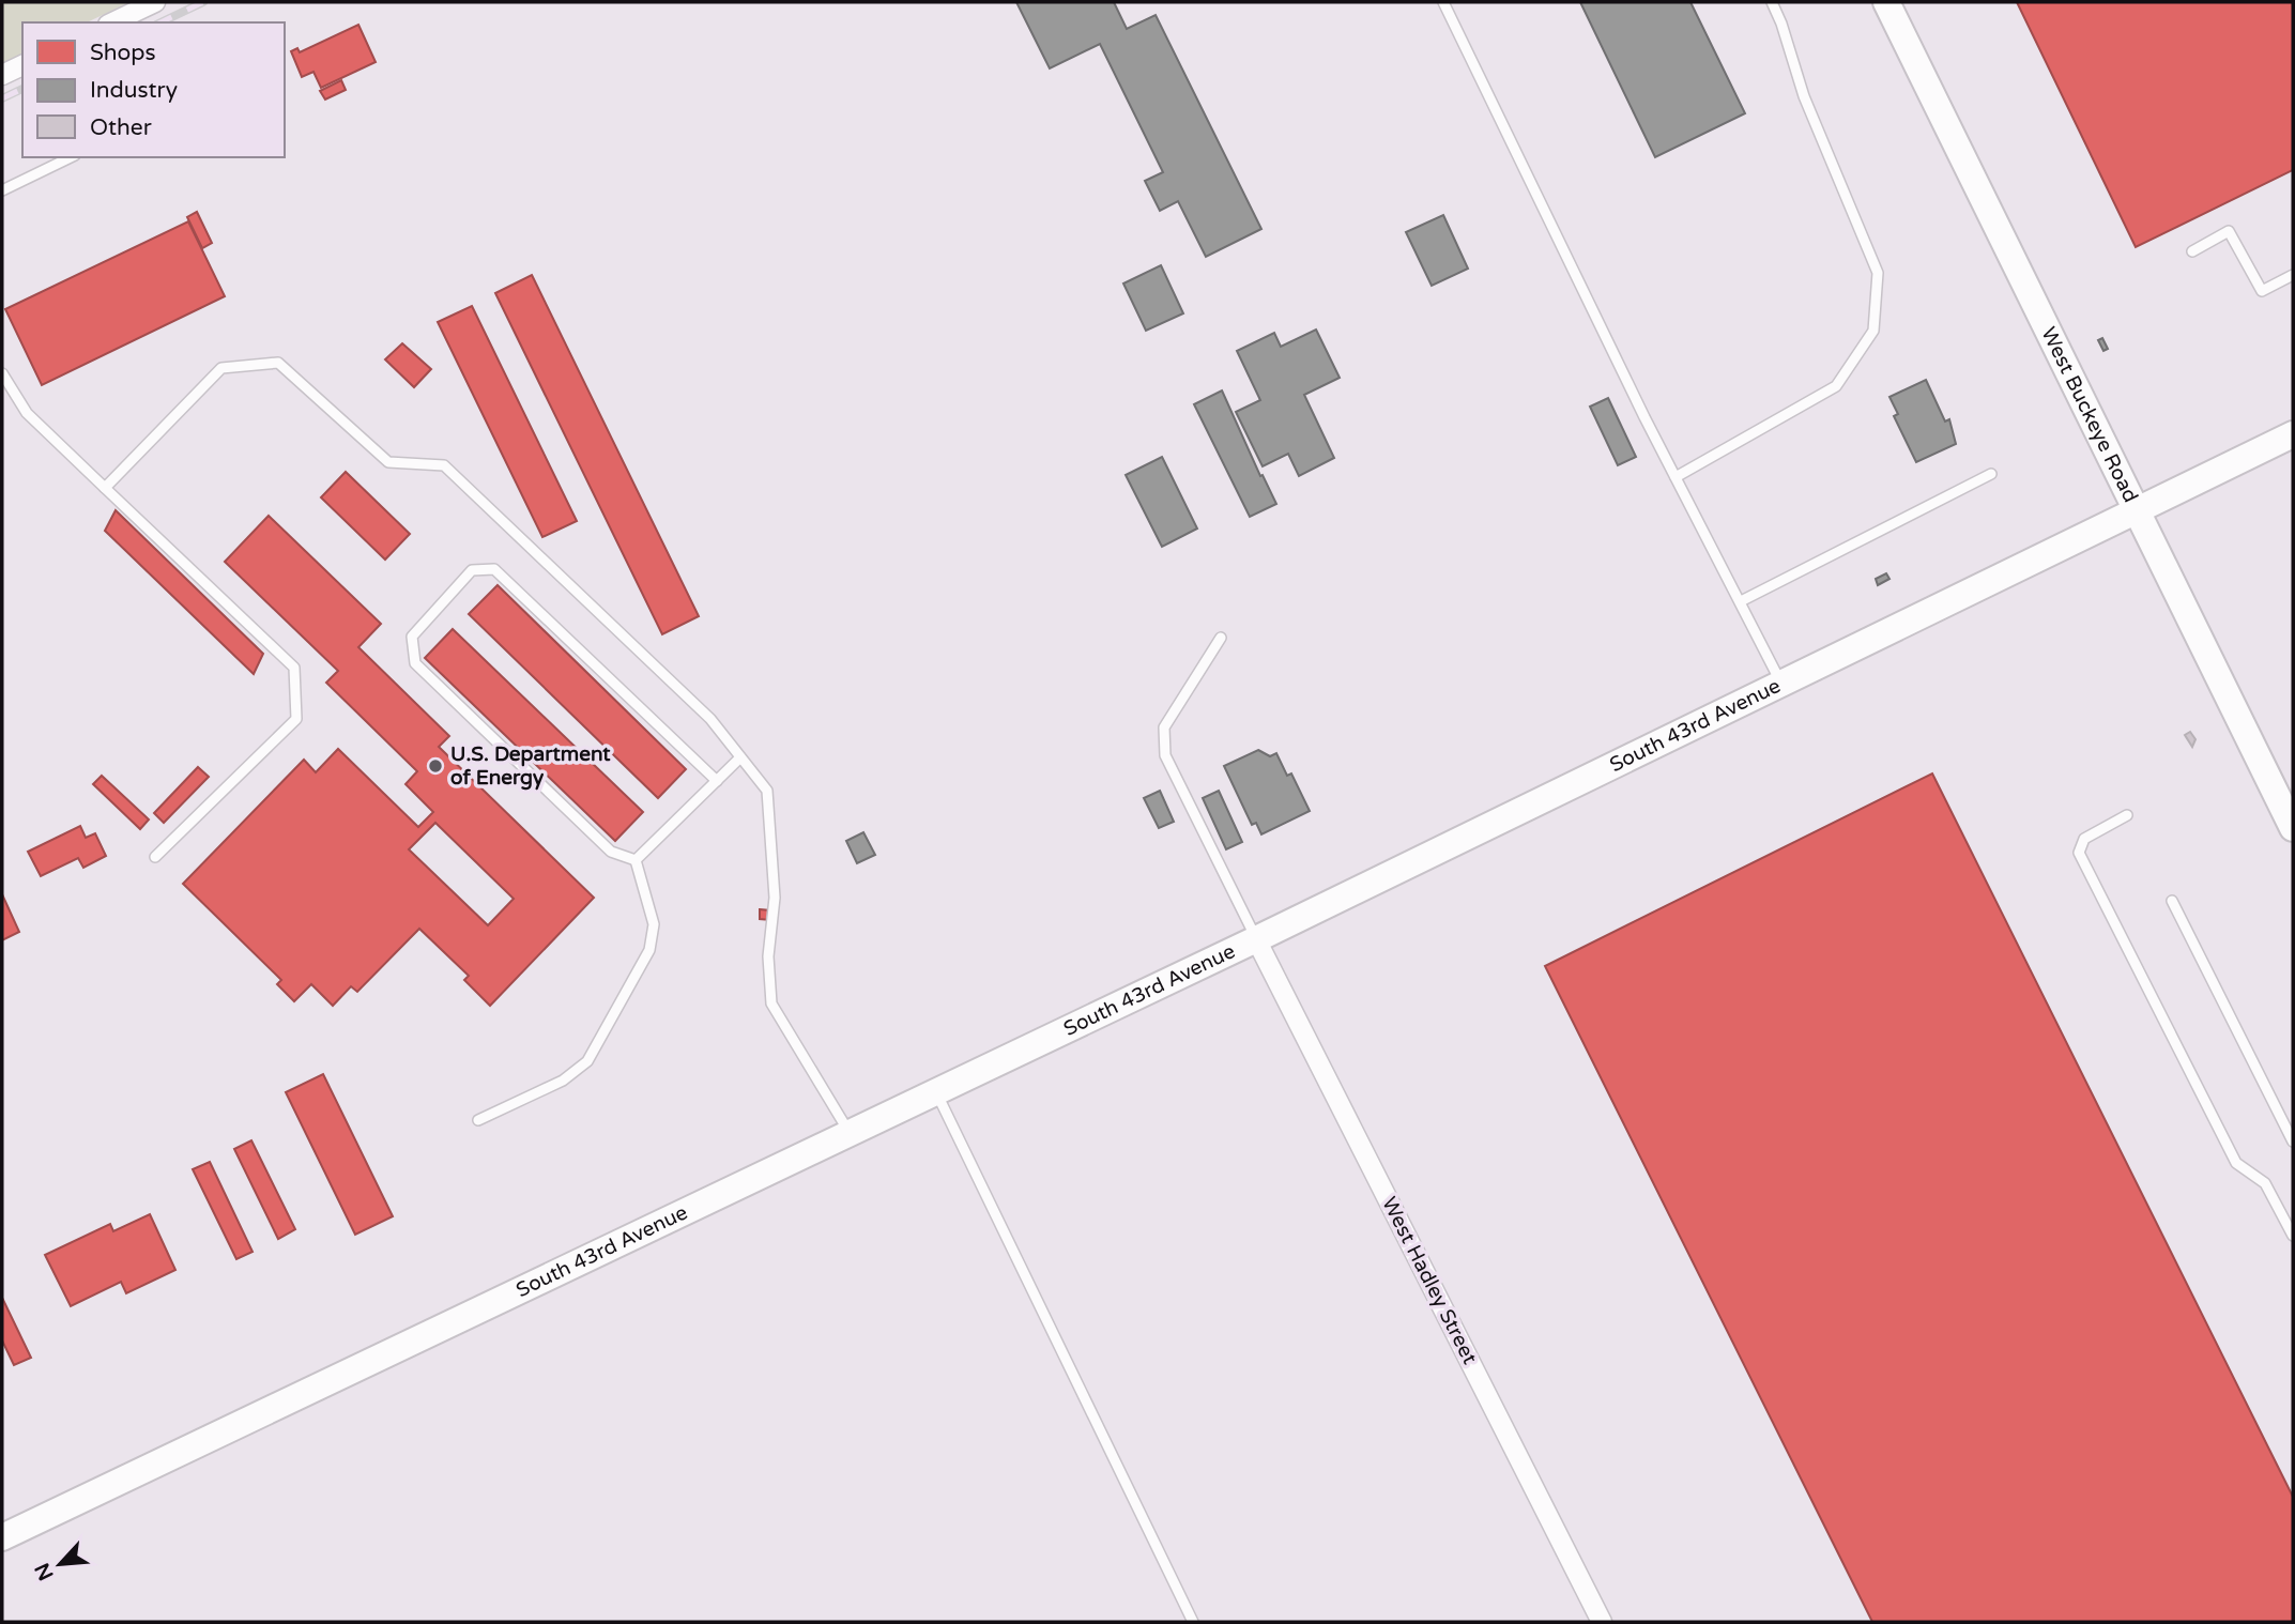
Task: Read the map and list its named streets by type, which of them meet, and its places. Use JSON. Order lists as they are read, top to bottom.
{
  "streets": {
    "main road": ["West Buckeye Road", "South 43rd Avenue"],
    "street": ["West Hadley Street"]
  },
  "crossings": [
    ["West Buckeye Road", "South 43rd Avenue"],
    ["South 43rd Avenue", "West Hadley Street"]
  ],
  "places": ["U.S. Department of Energy"],
  "legend": ["Shops", "Industry", "Other"],
  "north": "bottom left"
}
